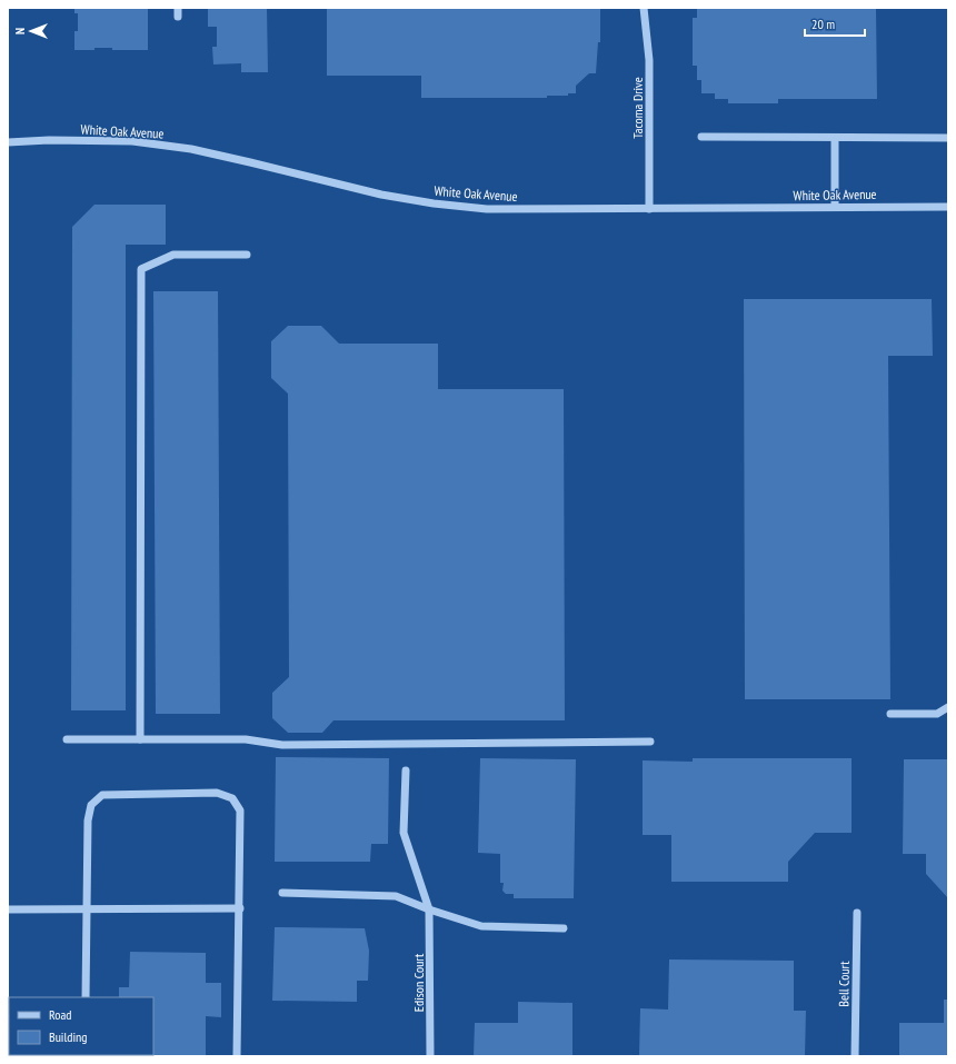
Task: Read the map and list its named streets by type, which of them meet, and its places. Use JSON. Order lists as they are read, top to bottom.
{
  "streets": {
    "street": [
      "Tacoma Drive",
      "White Oak Avenue",
      "Edison Court",
      "Bell Court"
    ]
  },
  "crossings": [
    ["Tacoma Drive", "White Oak Avenue"]
  ],
  "legend": ["Road", "Building"],
  "scale_bar": "20 m",
  "north": "left"
}
